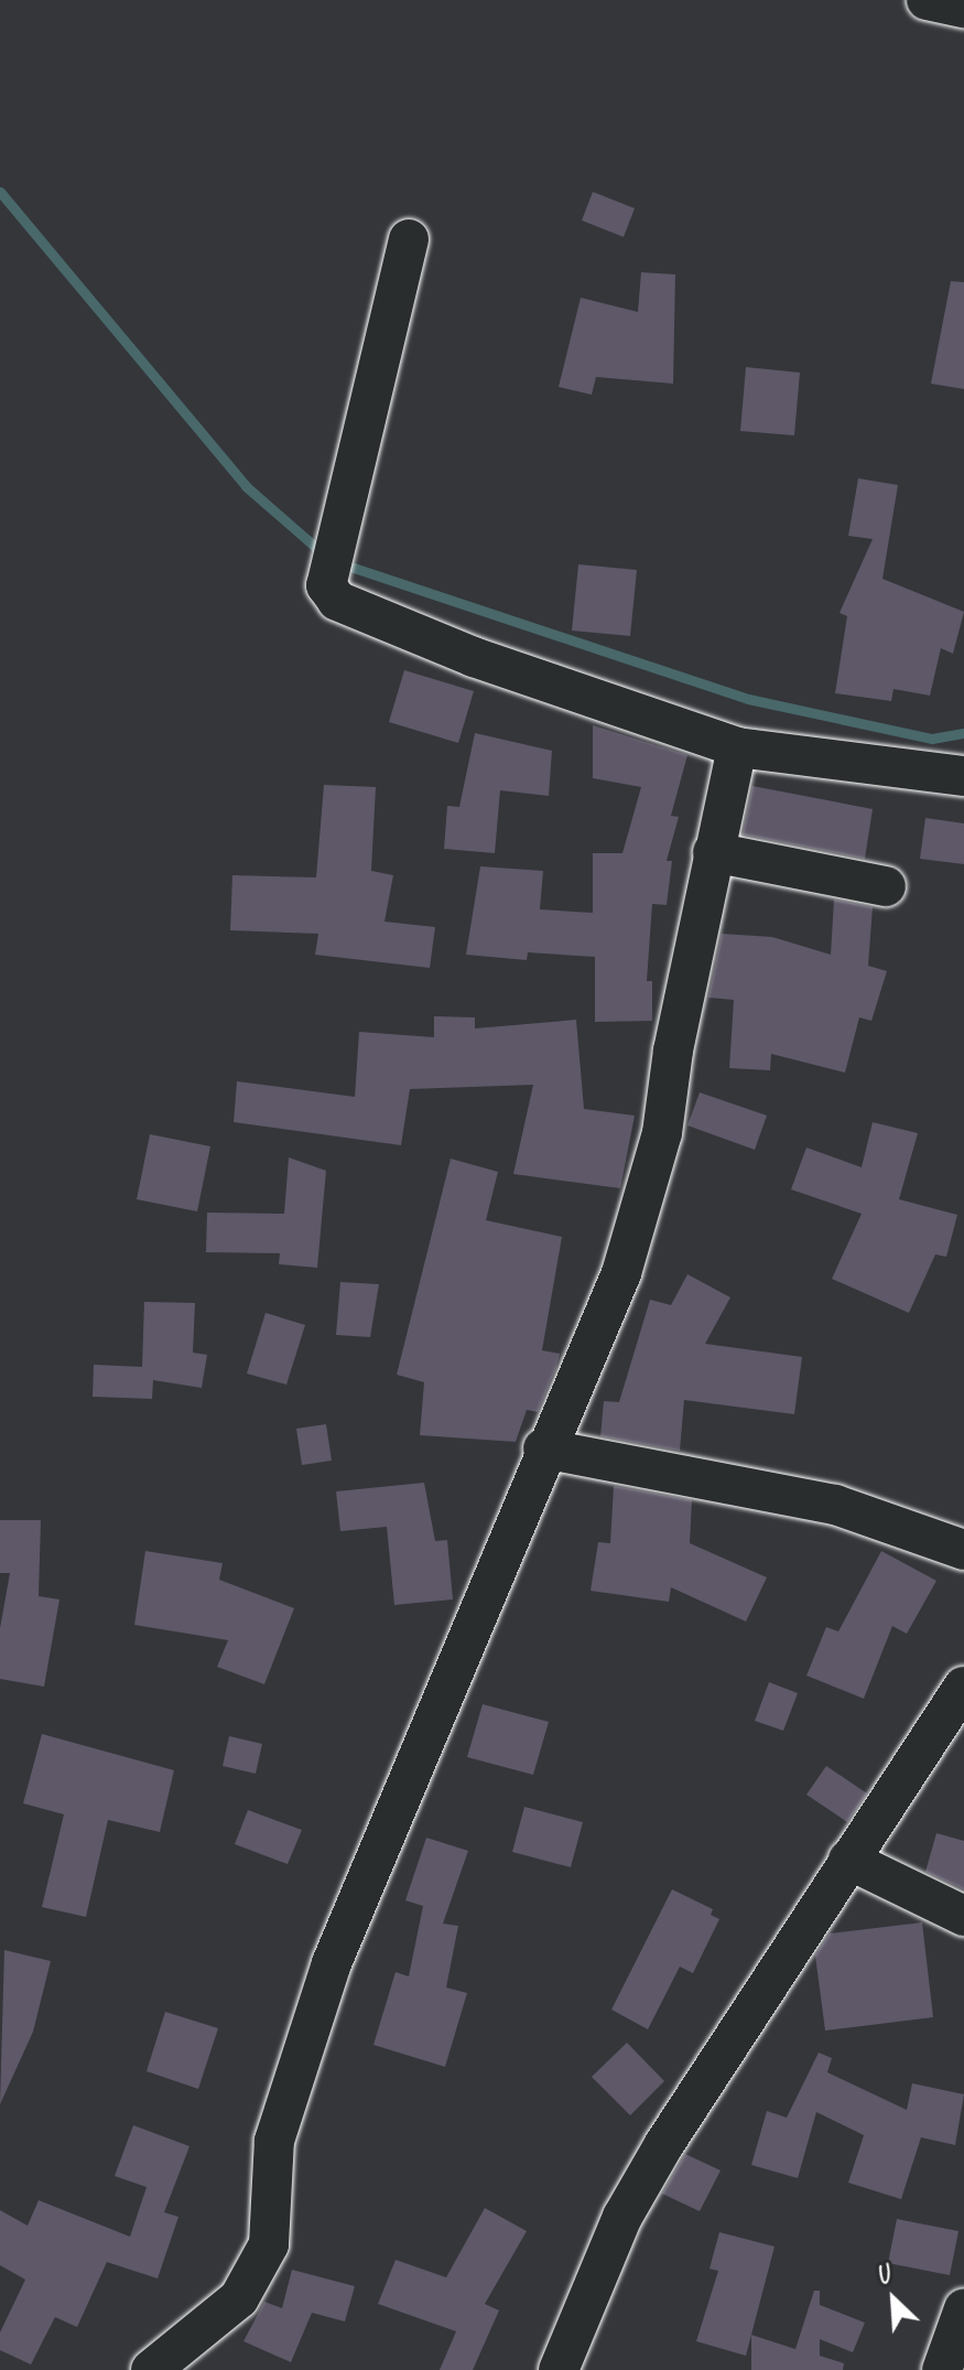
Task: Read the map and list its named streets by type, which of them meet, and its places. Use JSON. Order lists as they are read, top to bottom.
{
  "north": "top left"
}
